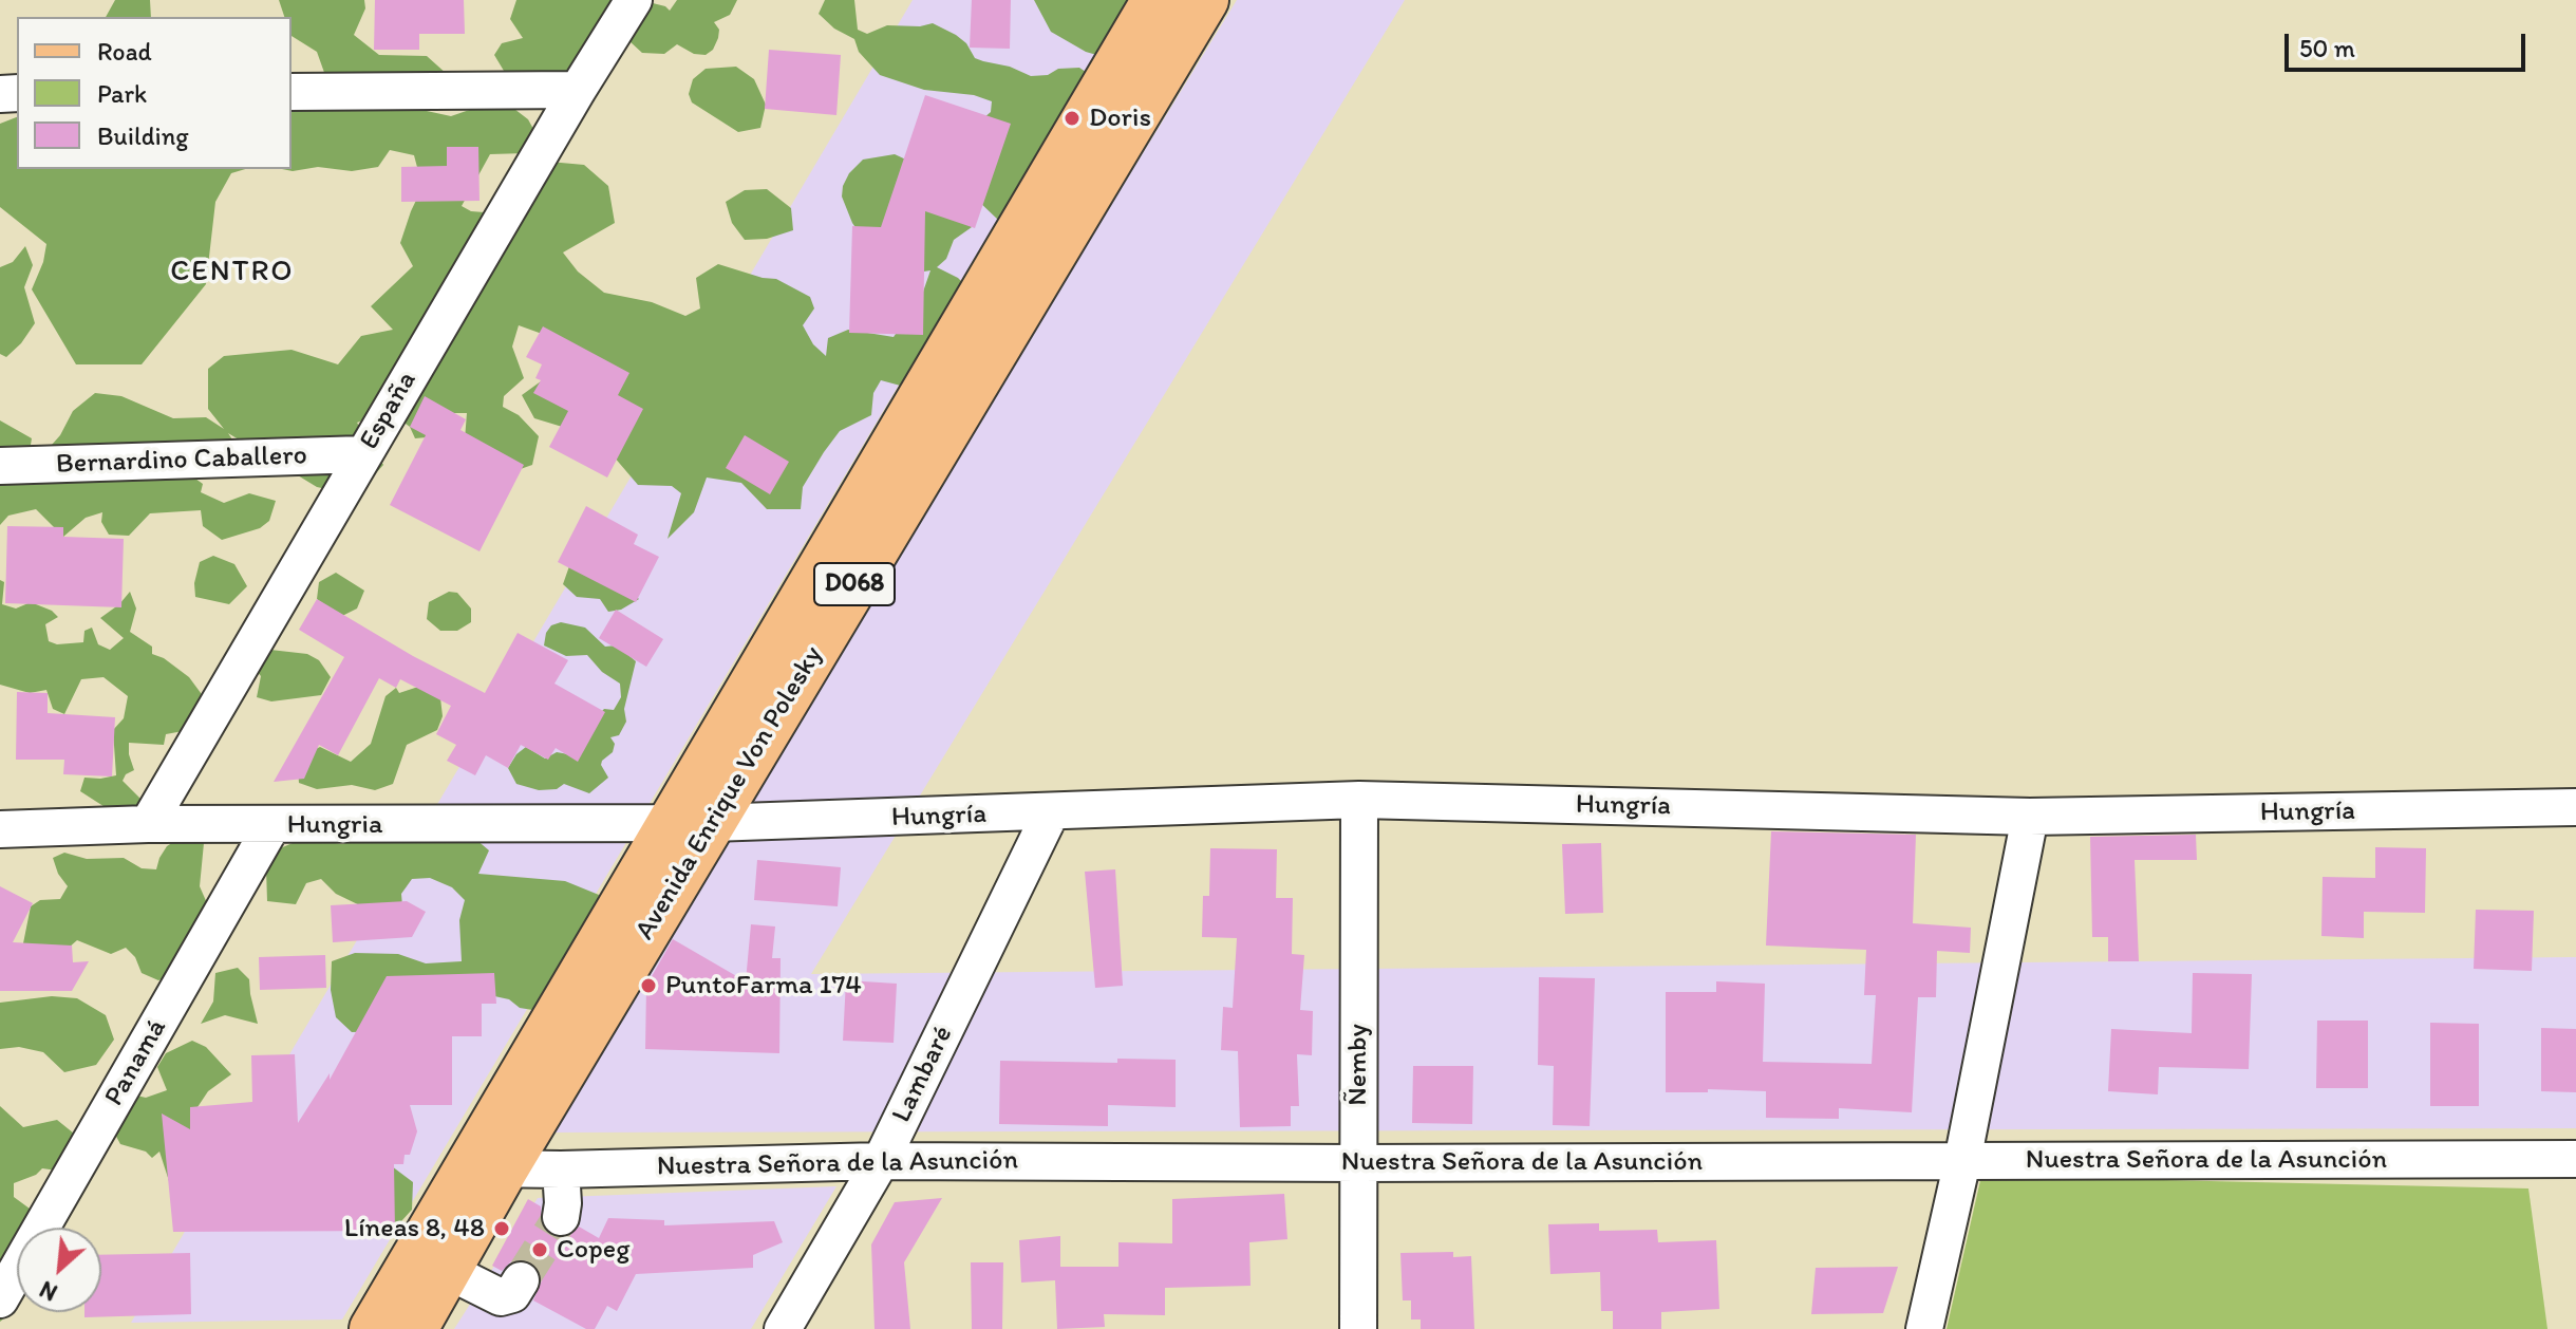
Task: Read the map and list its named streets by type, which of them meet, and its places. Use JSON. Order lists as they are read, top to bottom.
{
  "streets": {
    "main road": ["D068", "Avenida Enrique Von Polesky"],
    "street": [
      "España",
      "Bernardino Caballero",
      "Hungría",
      "Hungria",
      "Panamá",
      "Ñemby",
      "Lambaré",
      "Nuestra Señora de la Asunción"
    ]
  },
  "crossings": [
    ["España", "Bernardino Caballero"],
    ["España", "Hungria"],
    ["Avenida Enrique Von Polesky", "Hungría"],
    ["Avenida Enrique Von Polesky", "Hungria"],
    ["Avenida Enrique Von Polesky", "Nuestra Señora de la Asunción"],
    ["Hungría", "Hungria"],
    ["Hungría", "Ñemby"],
    ["Hungría", "Lambaré"],
    ["Hungria", "Panamá"],
    ["Ñemby", "Nuestra Señora de la Asunción"],
    ["Lambaré", "Nuestra Señora de la Asunción"]
  ],
  "districts": ["CENTRO"],
  "places": [
    "Doris",
    "PuntoFarma 174",
    "Líneas 8, 48",
    "Copeg"
  ],
  "legend": ["Road", "Park", "Building"],
  "scale_bar": "50 m",
  "north": "bottom left"
}
